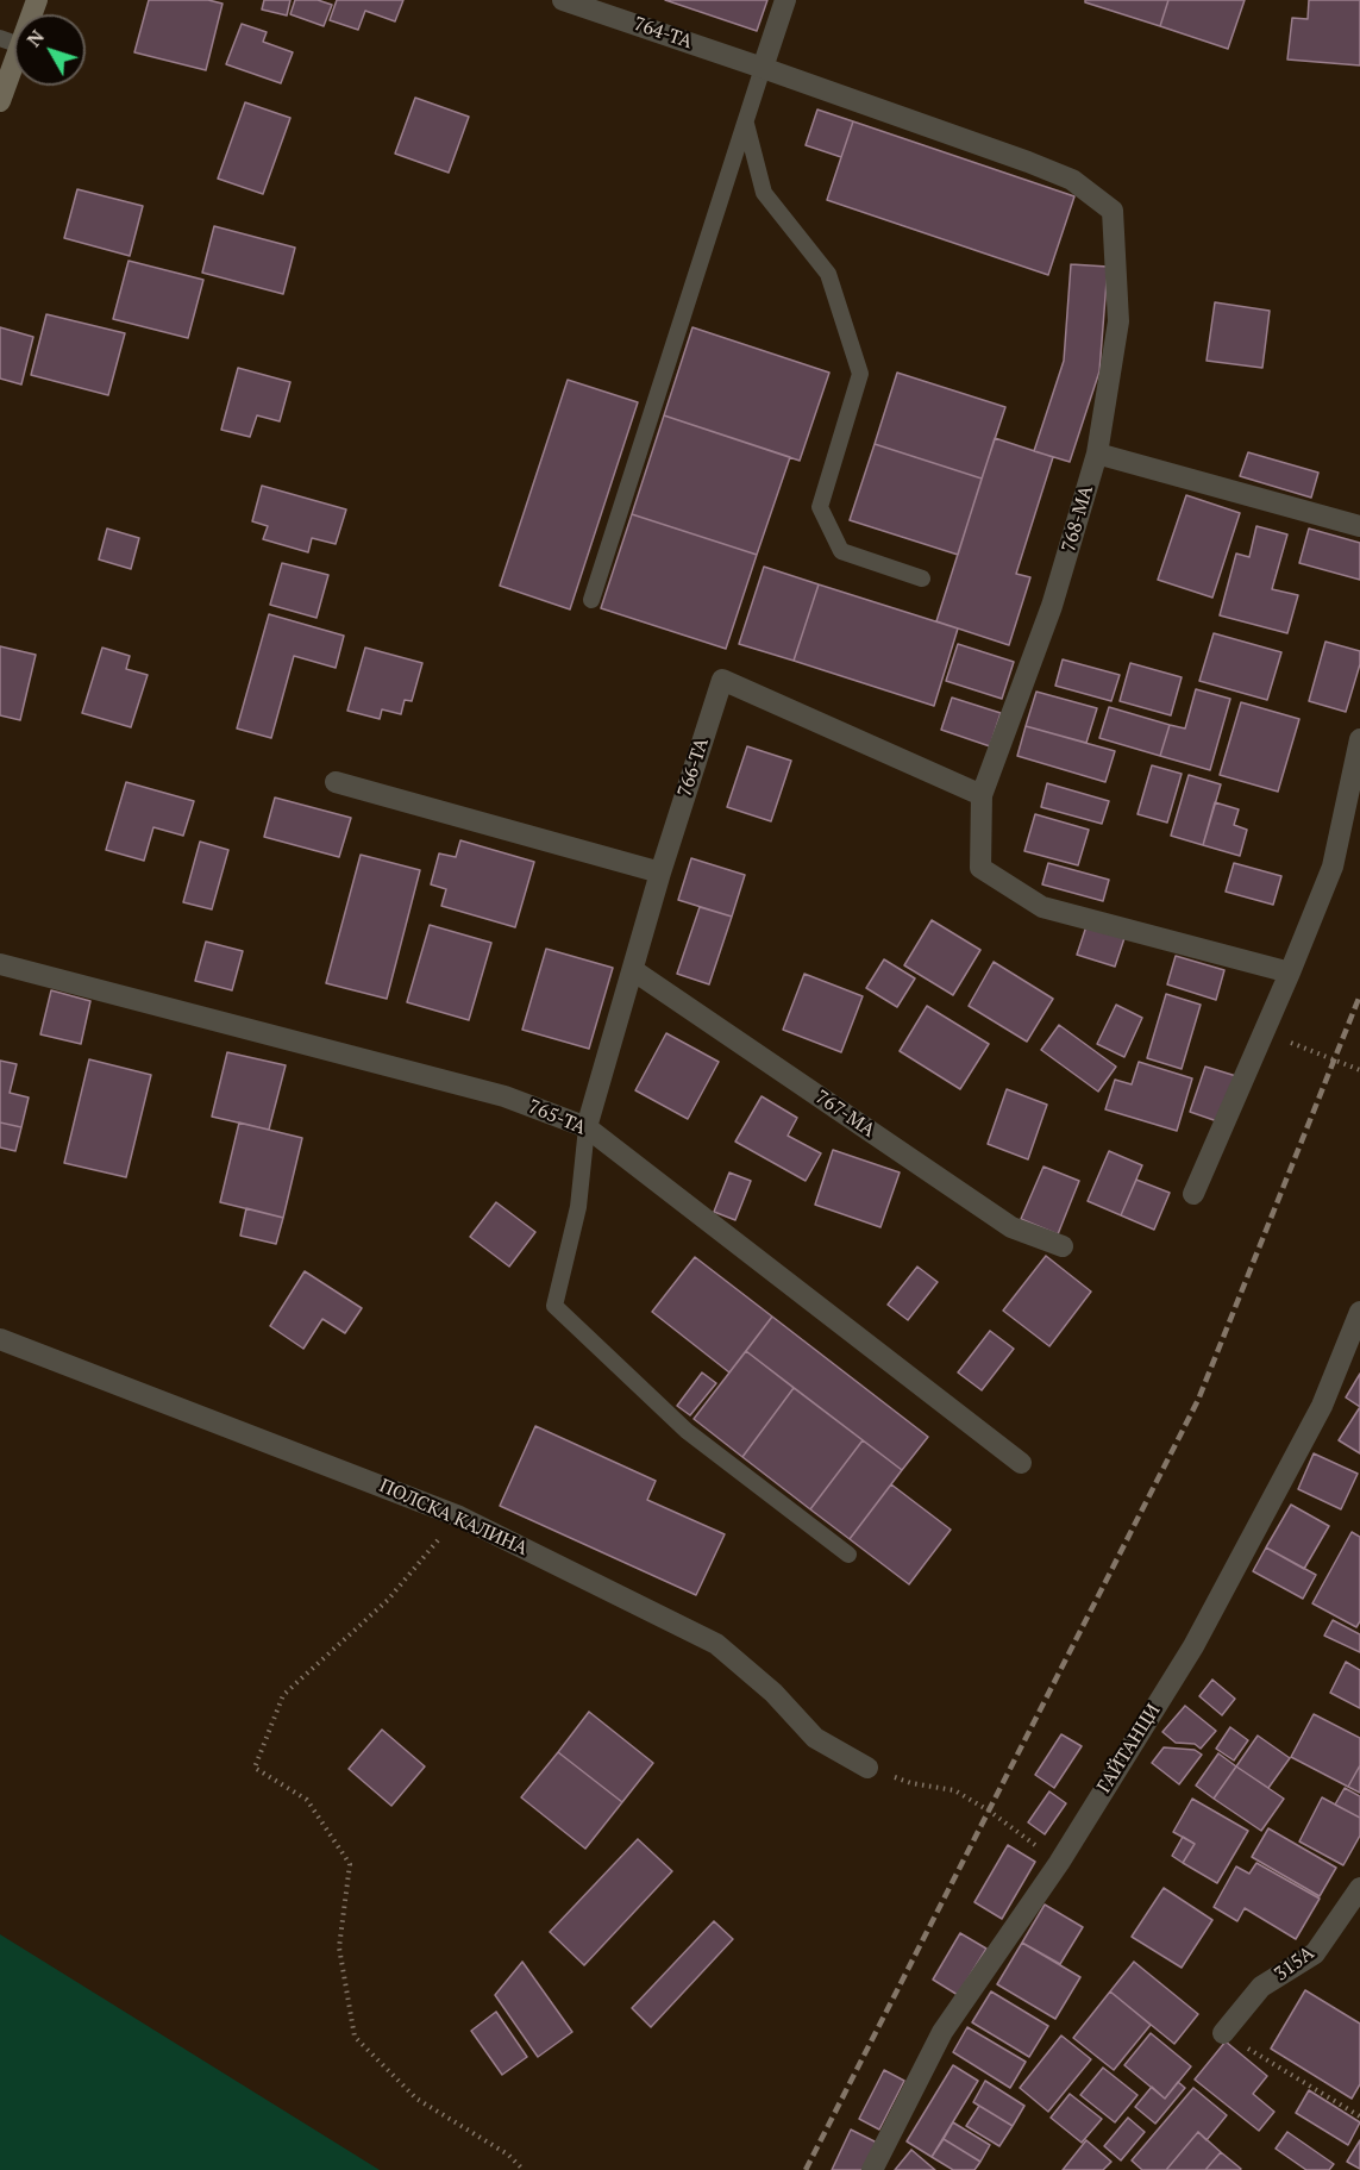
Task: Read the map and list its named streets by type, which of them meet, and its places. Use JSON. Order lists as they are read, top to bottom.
{
  "streets": {
    "street": [
      "764-ТА",
      "768-МА",
      "766-ТА",
      "767-МА",
      "765-ТА",
      "ПОЛСКА КАЛИНА",
      "ГАЙТАНЦИ",
      "315А"
    ]
  },
  "crossings": [
    ["764-ТА", "768-МА"],
    ["768-МА", "766-ТА"],
    ["766-ТА", "767-МА"],
    ["766-ТА", "765-ТА"]
  ],
  "north": "top left"
}
